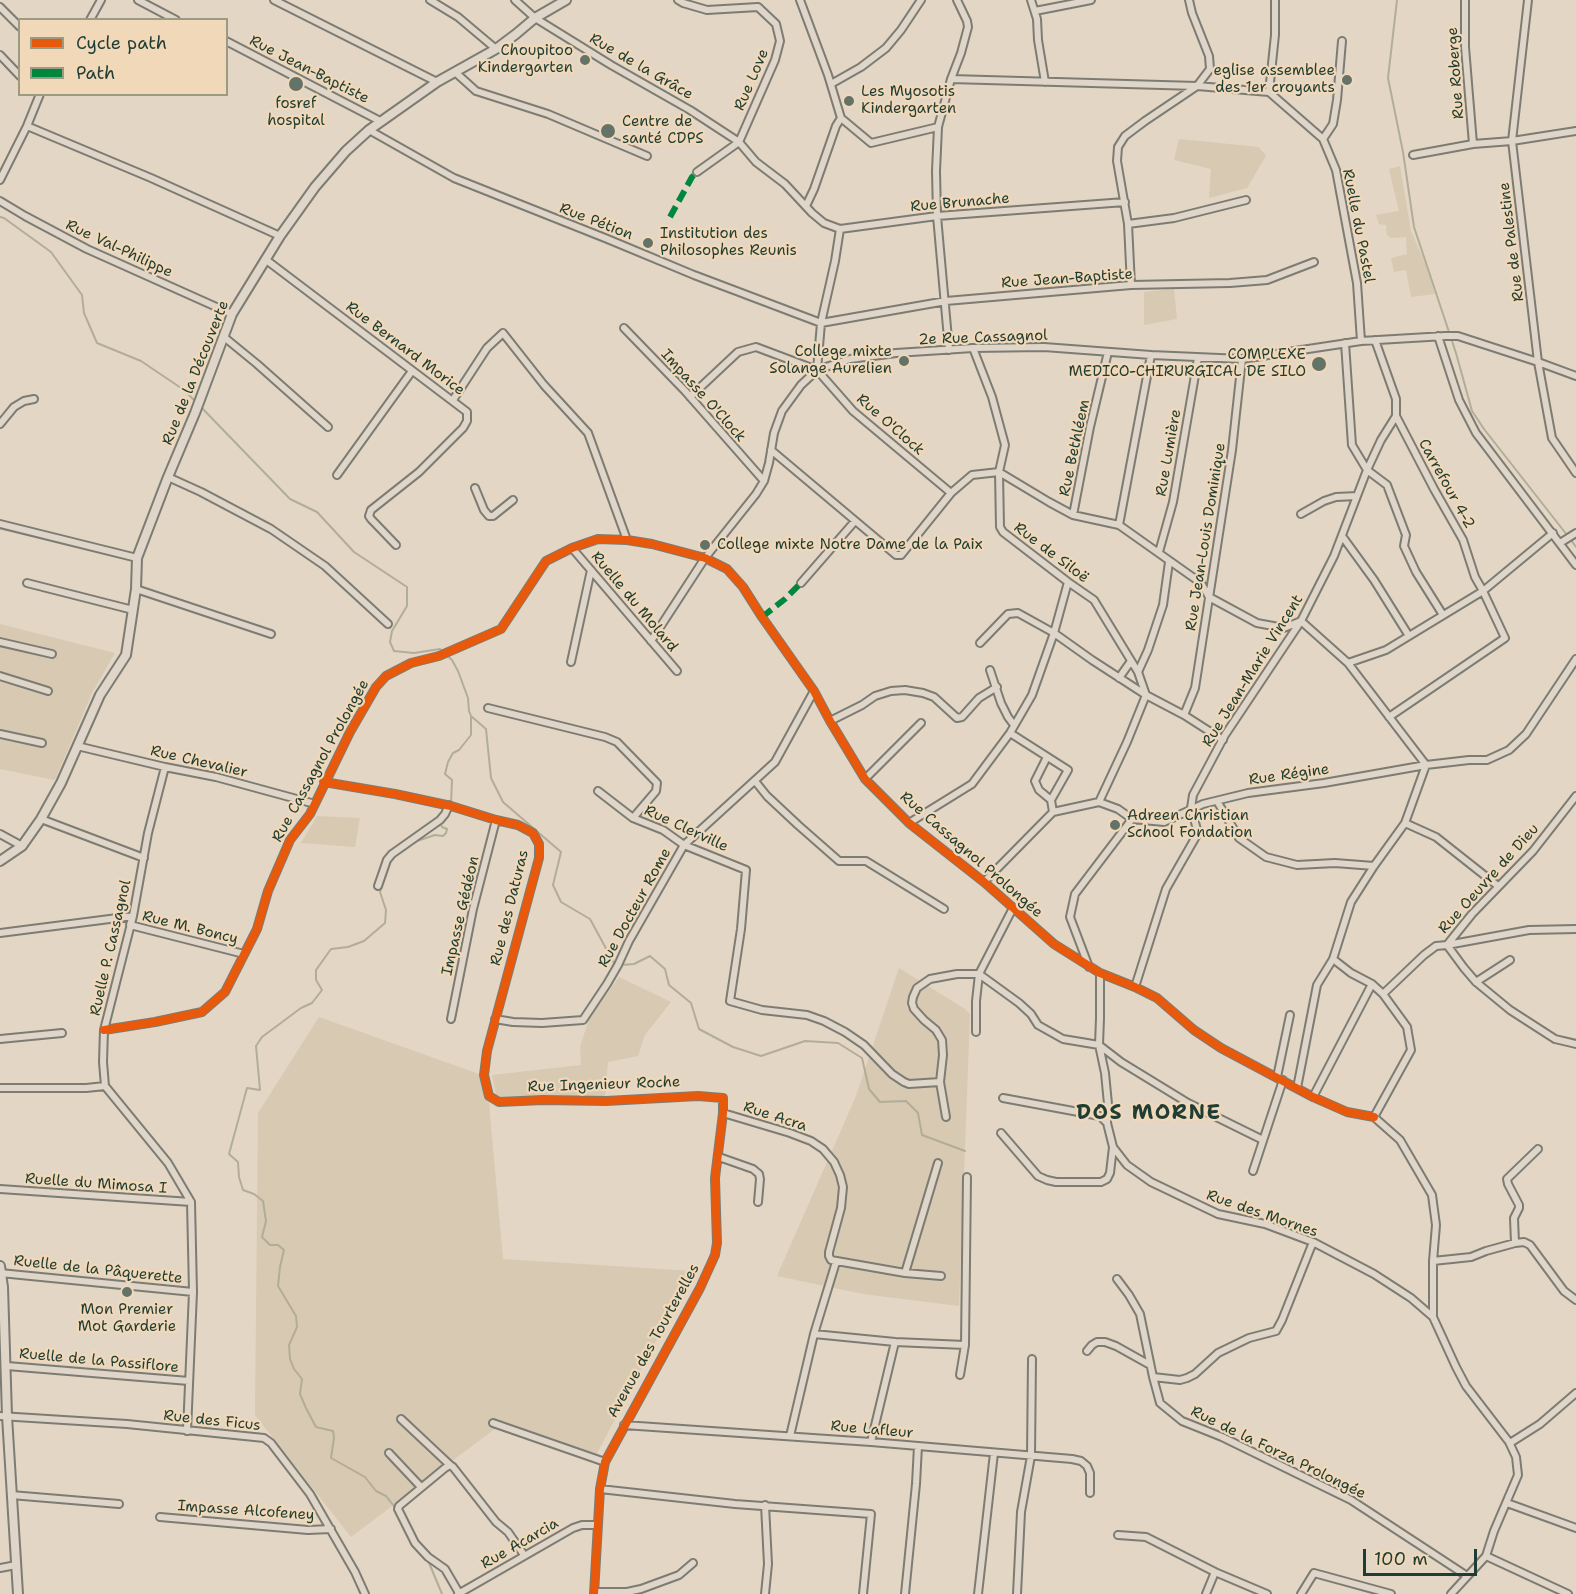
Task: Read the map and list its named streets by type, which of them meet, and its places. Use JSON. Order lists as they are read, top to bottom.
{
  "streets": {
    "street": [
      "Rue de la Grâce",
      "Rue Jean-Baptiste",
      "Rue Roberge",
      "Rue Love",
      "Rue Brunache",
      "Rue Pétion",
      "Ruelle du Pastel",
      "Rue de Palestine",
      "Rue Val-Philippe",
      "2e Rue Cassagnol",
      "Rue Bernard Morice",
      "Rue de la Découverte",
      "Impasse O'Clock",
      "Rue O'Clock",
      "Rue Bethléem",
      "Rue Lumière",
      "Carrefour 4-2",
      "Rue Jean-Louis Dominique",
      "Rue de Siloë",
      "Ruelle du Molard",
      "Rue Jean-Marie Vincent",
      "Rue Cassagnol Prolongée",
      "Rue Chevalier",
      "Rue Régine",
      "Rue Clerville",
      "Rue Oeuvre de Dieu",
      "Rue des Daturas",
      "Rue Docteur Rome",
      "Impasse Gédéon",
      "Rue M. Boncy",
      "Ruelle P. Cassagnol",
      "Rue Ingenieur Roche",
      "Rue Acra",
      "Ruelle du Mimosa I",
      "Rue des Mornes",
      "Ruelle de la Pâquerette",
      "Avenue des Tourterelles",
      "Ruelle de la Passiflore",
      "Rue des Ficus",
      "Rue Lafleur",
      "Rue de la Forza Prolongée",
      "Impasse Alcofeney",
      "Rue Acarcia"
    ]
  },
  "crossings": [
    ["Rue de la Grâce", "Rue Love"],
    ["Rue de la Grâce", "Rue de la Découverte"],
    ["Rue Jean-Baptiste", "Rue Pétion"],
    ["Rue Jean-Baptiste", "Rue de la Découverte"],
    ["Rue Pétion", "Rue de la Découverte"],
    ["Ruelle du Pastel", "2e Rue Cassagnol"],
    ["Rue de Palestine", "2e Rue Cassagnol"],
    ["Rue Val-Philippe", "Rue de la Découverte"],
    ["2e Rue Cassagnol", "Impasse O'Clock"],
    ["2e Rue Cassagnol", "Rue O'Clock"],
    ["2e Rue Cassagnol", "Rue Bethléem"],
    ["2e Rue Cassagnol", "Rue Lumière"],
    ["2e Rue Cassagnol", "Carrefour 4-2"],
    ["2e Rue Cassagnol", "Rue Jean-Louis Dominique"],
    ["2e Rue Cassagnol", "Rue de Siloë"],
    ["2e Rue Cassagnol", "Ruelle du Molard"],
    ["2e Rue Cassagnol", "Rue Cassagnol Prolongée"],
    ["Rue Bernard Morice", "Rue de la Découverte"],
    ["Rue de la Découverte", "Rue Chevalier"],
    ["Carrefour 4-2", "Rue Jean-Marie Vincent"],
    ["Ruelle du Molard", "Rue Cassagnol Prolongée"],
    ["Rue Jean-Marie Vincent", "Rue Régine"],
    ["Rue Cassagnol Prolongée", "Rue Chevalier"],
    ["Rue Cassagnol Prolongée", "Rue des Daturas"],
    ["Rue Cassagnol Prolongée", "Rue Docteur Rome"],
    ["Rue Cassagnol Prolongée", "Rue M. Boncy"],
    ["Rue Cassagnol Prolongée", "Ruelle P. Cassagnol"],
    ["Rue Cassagnol Prolongée", "Rue des Mornes"],
    ["Rue Chevalier", "Ruelle P. Cassagnol"],
    ["Rue Clerville", "Rue Docteur Rome"],
    ["Rue des Daturas", "Rue Docteur Rome"],
    ["Rue des Daturas", "Impasse Gédéon"],
    ["Rue des Daturas", "Rue Ingenieur Roche"],
    ["Rue M. Boncy", "Ruelle P. Cassagnol"],
    ["Rue Ingenieur Roche", "Avenue des Tourterelles"],
    ["Rue Acra", "Avenue des Tourterelles"],
    ["Avenue des Tourterelles", "Rue Lafleur"],
    ["Avenue des Tourterelles", "Rue Acarcia"],
    ["Rue des Ficus", "Impasse Alcofeney"]
  ],
  "districts": ["DOS MORNE"],
  "places": [
    "Choupitoo Kindergarten",
    "eglise assemblee des 1er croyants",
    "fosref hospital",
    "Les Myosotis Kindergarten",
    "Centre de santé CDPS",
    "Institution des Philosophes Reunis",
    "College mixte Solange Aurelien",
    "COMPLEXE MEDICO-CHIRURGICAL DE SILO",
    "College mixte Notre Dame de la Paix",
    "Adreen Christian School Fondation",
    "Mon Premier Mot Garderie"
  ],
  "legend": ["Cycle path", "Path"],
  "scale_bar": "100 m"
}
